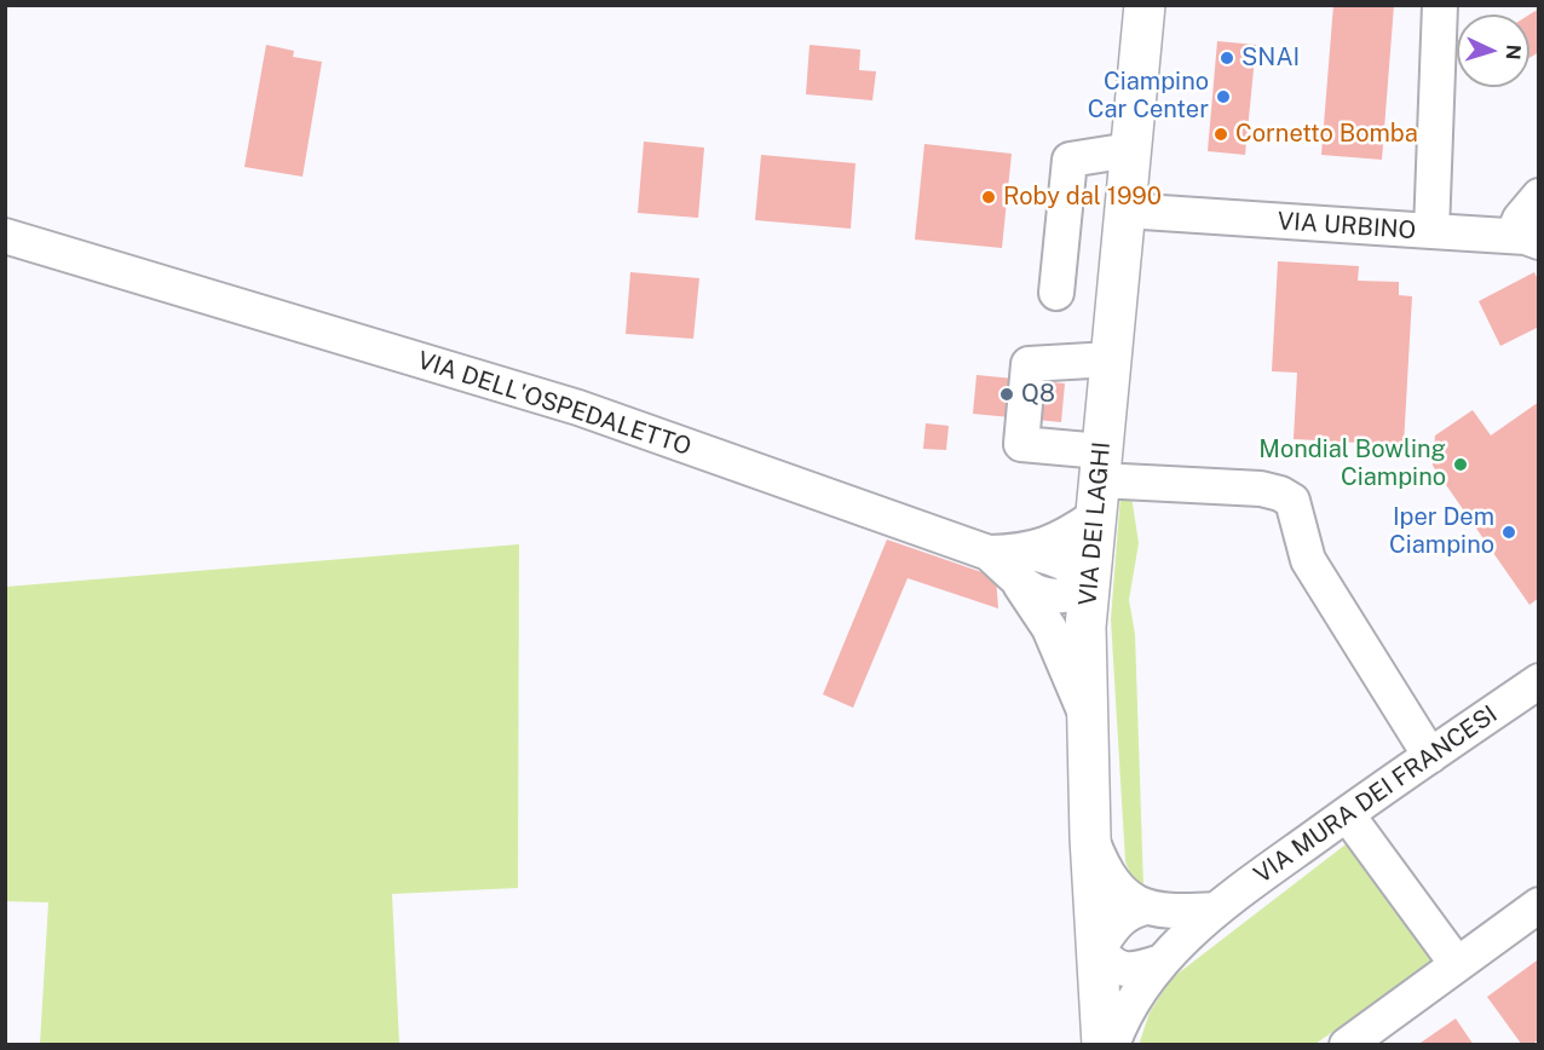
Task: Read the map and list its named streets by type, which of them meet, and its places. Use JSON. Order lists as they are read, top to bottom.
{
  "streets": {
    "main road": ["VIA DEI LAGHI"],
    "street": ["VIA URBINO", "VIA DELL'OSPEDALETTO", "VIA MURA DEI FRANCESI"]
  },
  "crossings": [
    ["VIA URBINO", "VIA DEI LAGHI"],
    ["VIA DELL'OSPEDALETTO", "VIA DEI LAGHI"]
  ],
  "places": [
    "SNAI",
    "Ciampino Car Center",
    "Cornetto Bomba",
    "Roby dal 1990",
    "Q8",
    "Mondial Bowling Ciampino",
    "Iper Dem Ciampino"
  ],
  "north": "right"
}
